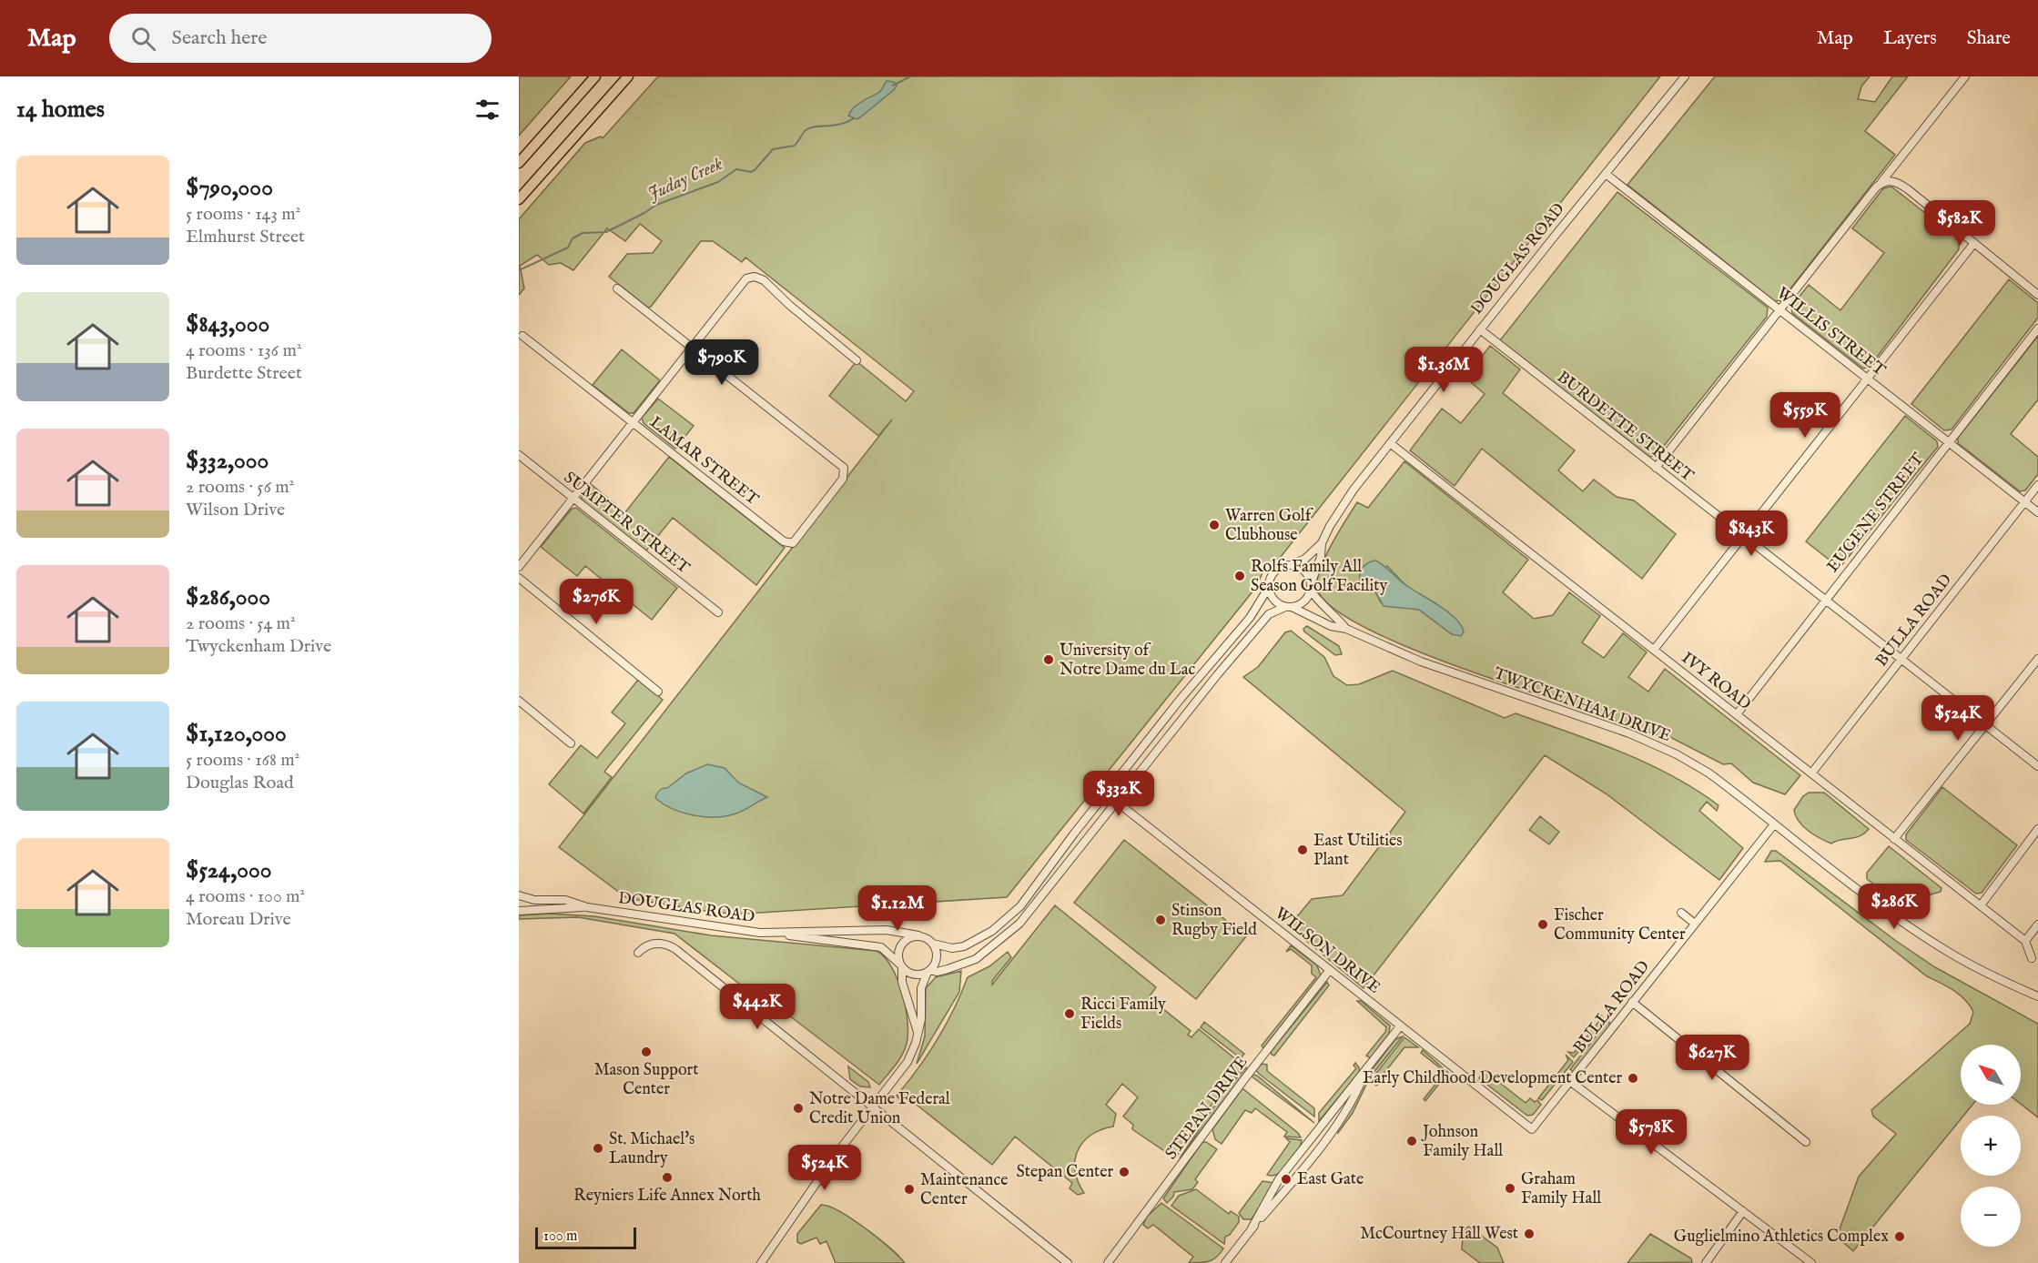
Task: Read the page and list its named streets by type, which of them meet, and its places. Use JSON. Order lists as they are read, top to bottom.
{
  "streets": {
    "street": [
      "DOUGLAS ROAD",
      "WILLIS STREET",
      "BURDETTE STREET",
      "LAMAR STREET",
      "EUGENE STREET",
      "SUMPTER STREET",
      "BULLA ROAD",
      "IVY ROAD",
      "TWYCKENHAM DRIVE",
      "WILSON DRIVE",
      "STEPAN DRIVE"
    ]
  },
  "crossings": [
    ["DOUGLAS ROAD", "WILLIS STREET"],
    ["DOUGLAS ROAD", "BURDETTE STREET"],
    ["DOUGLAS ROAD", "IVY ROAD"],
    ["DOUGLAS ROAD", "TWYCKENHAM DRIVE"],
    ["WILLIS STREET", "EUGENE STREET"],
    ["WILLIS STREET", "BULLA ROAD"],
    ["BURDETTE STREET", "EUGENE STREET"],
    ["BURDETTE STREET", "BULLA ROAD"],
    ["EUGENE STREET", "IVY ROAD"],
    ["BULLA ROAD", "IVY ROAD"],
    ["BULLA ROAD", "TWYCKENHAM DRIVE"],
    ["BULLA ROAD", "WILSON DRIVE"],
    ["WILSON DRIVE", "STEPAN DRIVE"]
  ],
  "water": ["Juday Creek"],
  "places": [
    "Warren Golf Clubhouse",
    "Rolfs Family All Season Golf Facility",
    "University of Notre Dame du Lac",
    "East Utilities Plant",
    "Stinson Rugby Field",
    "Fischer Community Center",
    "Ricci Family Fields",
    "Mason Support Center",
    "Early Childhood Development Center",
    "Notre Dame Federal Credit Union",
    "Johnson Family Hall",
    "St. Michael's Laundry",
    "Stepan Center",
    "Reyniers Life Annex North",
    "East Gate",
    "Graham Family Hall",
    "Maintenance Center",
    "McCourtney Hall West",
    "Guglielmino Athletics Complex"
  ],
  "scale_bar": "100 m",
  "north": "top left",
  "page": {
    "header": "Map",
    "search": "Search here",
    "nav": ["Map", "Layers", "Share"],
    "heading": "14 homes",
    "list": [
      {
        "name": "$790,000",
        "note": "5 rooms · 143 m² · Elmhurst Street"
      },
      {
        "name": "$843,000",
        "note": "4 rooms · 136 m² · Burdette Street"
      },
      {
        "name": "$332,000",
        "note": "2 rooms · 56 m² · Wilson Drive"
      },
      {
        "name": "$286,000",
        "note": "2 rooms · 54 m² · Twyckenham Drive"
      },
      {
        "name": "$1,120,000",
        "note": "5 rooms · 168 m² · Douglas Road"
      },
      {
        "name": "$524,000",
        "note": "4 rooms · 100 m² · Moreau Drive"
      }
    ],
    "price": [
      "$582K",
      "$790K",
      "$1.36M",
      "$559K",
      "$843K",
      "$276K",
      "$524K",
      "$332K",
      "$286K",
      "$1.12M",
      "$442K",
      "$627K",
      "$578K",
      "$524K"
    ],
    "map_buttons": ["+", "−"],
    "scale": "100 m"
  }
}
